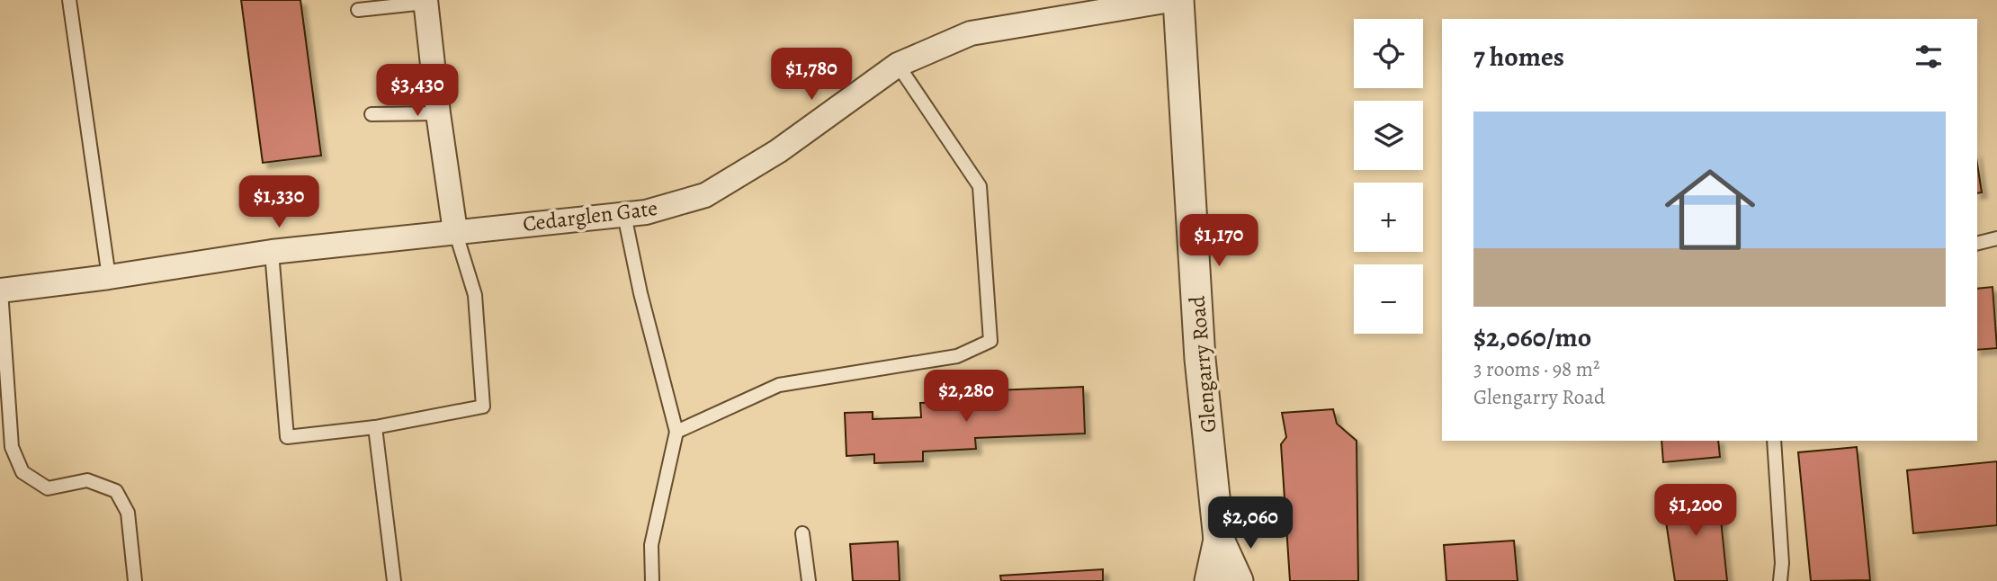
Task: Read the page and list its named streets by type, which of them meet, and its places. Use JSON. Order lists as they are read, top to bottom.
{
  "streets": {
    "street": ["Cedarglen Gate", "Glengarry Road"]
  },
  "page": {
    "map_buttons": ["+", "−"],
    "heading": "7 homes",
    "price": [
      "$1,780",
      "$3,430",
      "$1,330",
      "$1,170",
      "$2,280",
      "$1,200",
      "$2,060"
    ],
    "list": [
      {
        "name": "$2,060/mo",
        "note": "3 rooms · 98 m² · Glengarry Road"
      }
    ]
  }
}
